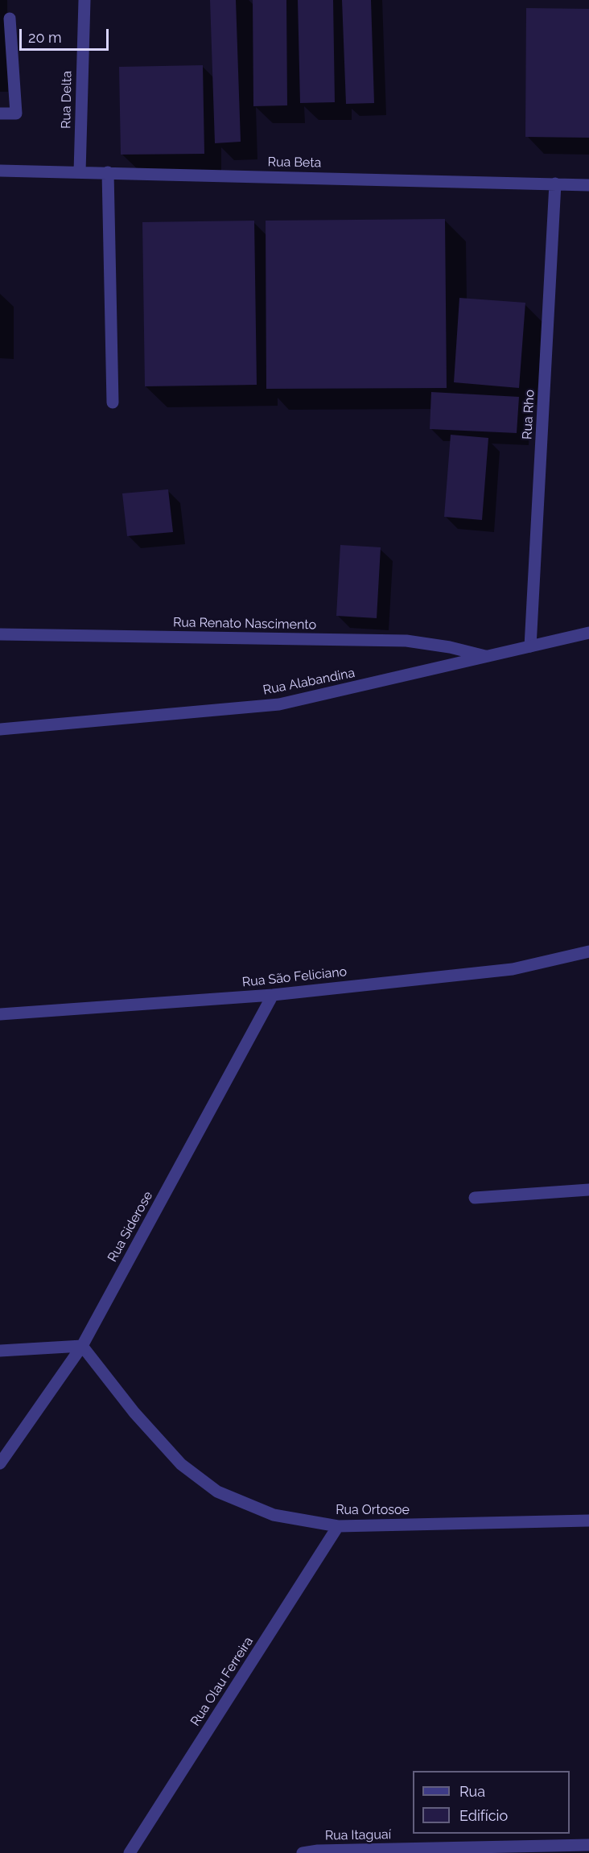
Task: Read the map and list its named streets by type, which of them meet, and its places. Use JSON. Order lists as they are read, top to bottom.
{
  "streets": {
    "street": [
      "Rua Delta",
      "Rua Beta",
      "Rua Rho",
      "Rua Renato Nascimento",
      "Rua Alabandina",
      "Rua São Feliciano",
      "Rua Siderose",
      "Rua Ortosoe",
      "Rua Olau Ferreira",
      "Rua Itaguaí"
    ]
  },
  "crossings": [
    ["Rua Delta", "Rua Beta"],
    ["Rua Beta", "Rua Rho"],
    ["Rua Rho", "Rua Alabandina"],
    ["Rua Renato Nascimento", "Rua Alabandina"],
    ["Rua São Feliciano", "Rua Siderose"],
    ["Rua Siderose", "Rua Ortosoe"],
    ["Rua Ortosoe", "Rua Olau Ferreira"]
  ],
  "legend": ["Rua", "Edifício"],
  "scale_bar": "20 m"
}
